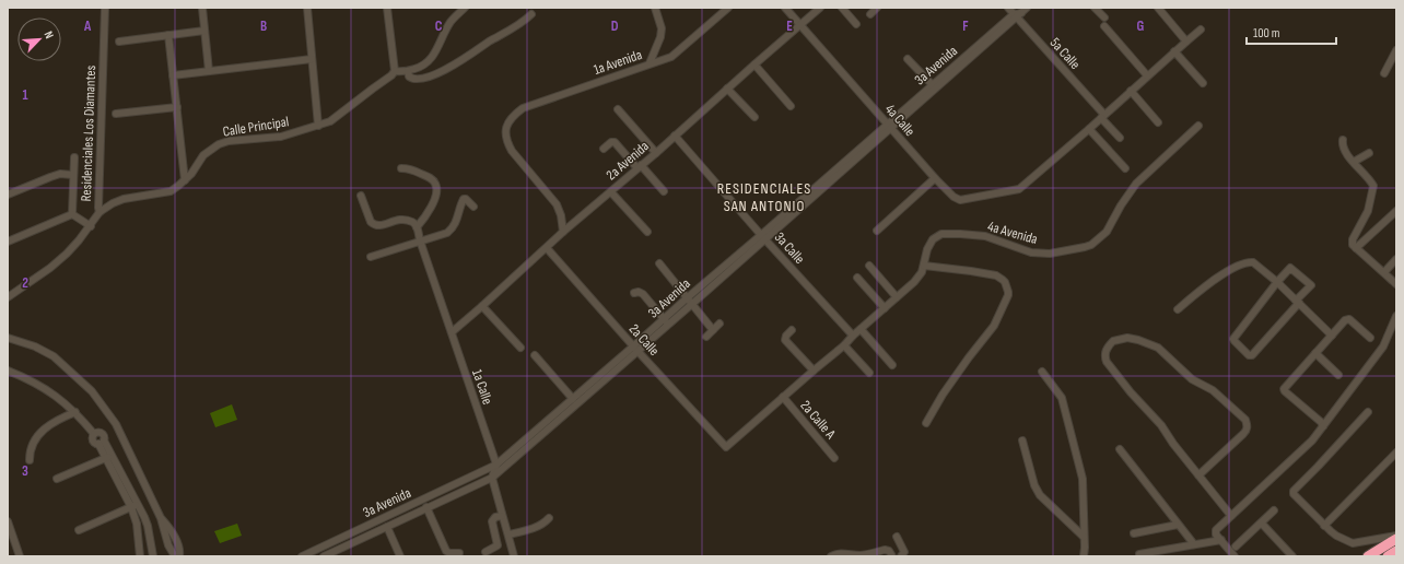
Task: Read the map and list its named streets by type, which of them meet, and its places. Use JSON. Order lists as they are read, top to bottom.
{
  "streets": {
    "street": [
      "5a Calle",
      "1a Avenida",
      "3a Avenida",
      "4a Calle",
      "Calle Principal",
      "Residenciales Los Diamantes",
      "2a Avenida",
      "4a Avenida",
      "3a Calle",
      "2a Calle",
      "1a Calle",
      "2a Calle A"
    ]
  },
  "crossings": [
    ["5a Calle", "3a Avenida"],
    ["1a Avenida", "2a Avenida"],
    ["3a Avenida", "4a Calle"],
    ["3a Avenida", "3a Calle"],
    ["3a Avenida", "2a Calle"],
    ["3a Avenida", "1a Calle"],
    ["4a Calle", "2a Avenida"],
    ["Calle Principal", "Residenciales Los Diamantes"],
    ["2a Avenida", "3a Calle"],
    ["2a Avenida", "2a Calle"],
    ["2a Avenida", "1a Calle"],
    ["4a Avenida", "3a Calle"],
    ["4a Avenida", "2a Calle"],
    ["4a Avenida", "2a Calle A"]
  ],
  "districts": ["RESIDENCIALES SAN ANTONIO"],
  "scale_bar": "100 m",
  "north": "top right",
  "grid": {
    "columns": [
      "A",
      "B",
      "C",
      "D",
      "E",
      "F",
      "G"
    ],
    "rows": ["1", "2", "3"]
  }
}
